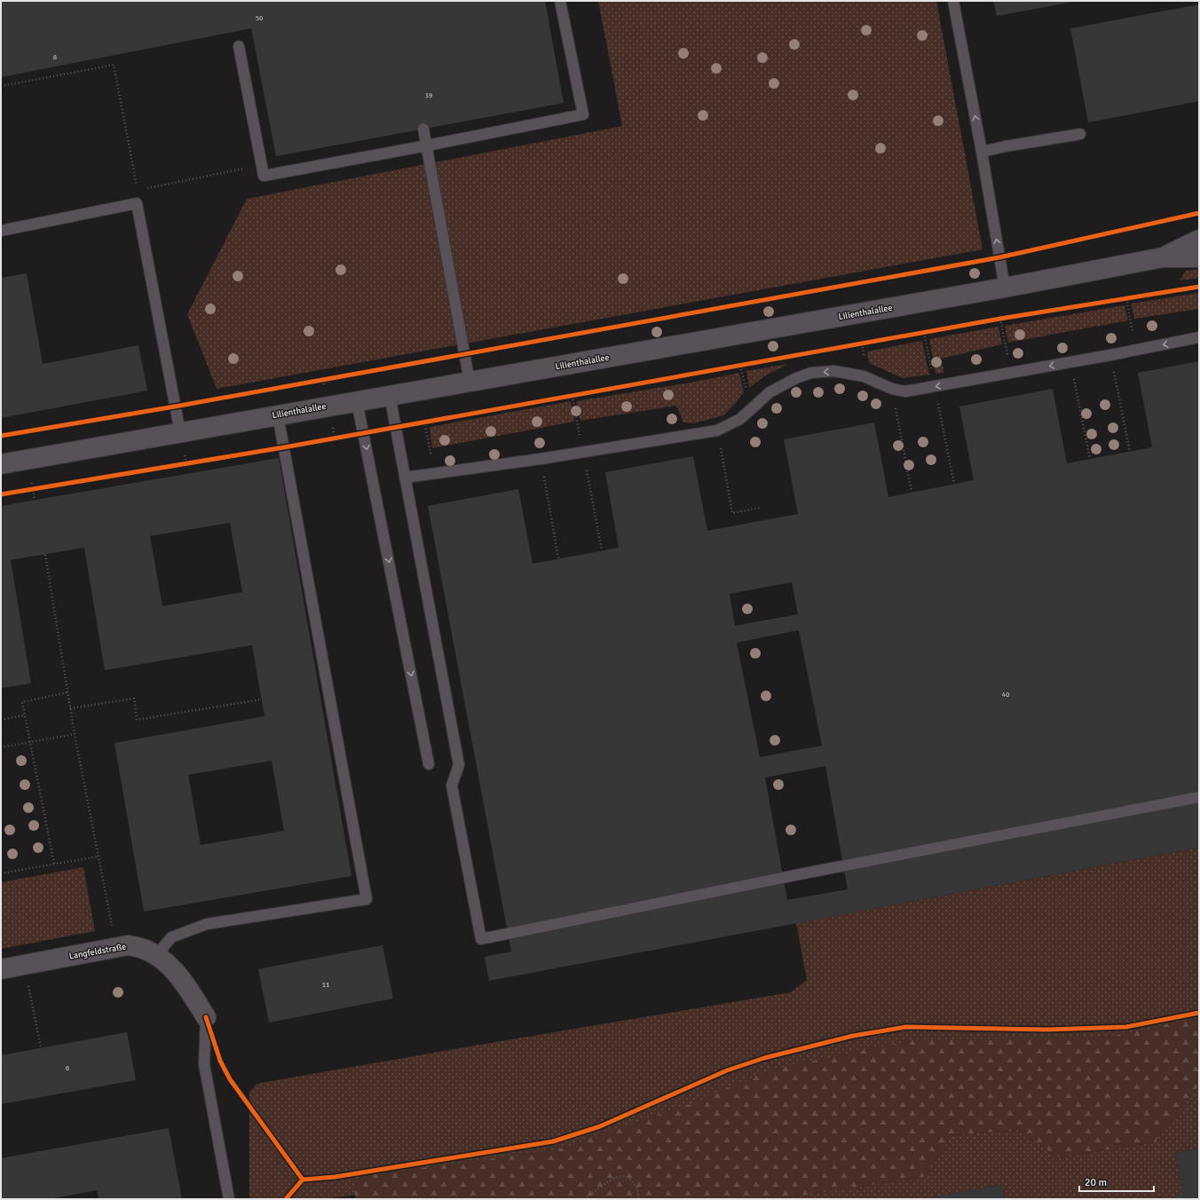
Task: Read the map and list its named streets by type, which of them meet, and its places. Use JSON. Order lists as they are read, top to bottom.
{
  "streets": {
    "street": ["Lilienthalallee", "Langfeldstraße"]
  },
  "house_numbers": [
    "50",
    "8",
    "39",
    "40",
    "11",
    "6"
  ],
  "scale_bar": "20 m"
}
